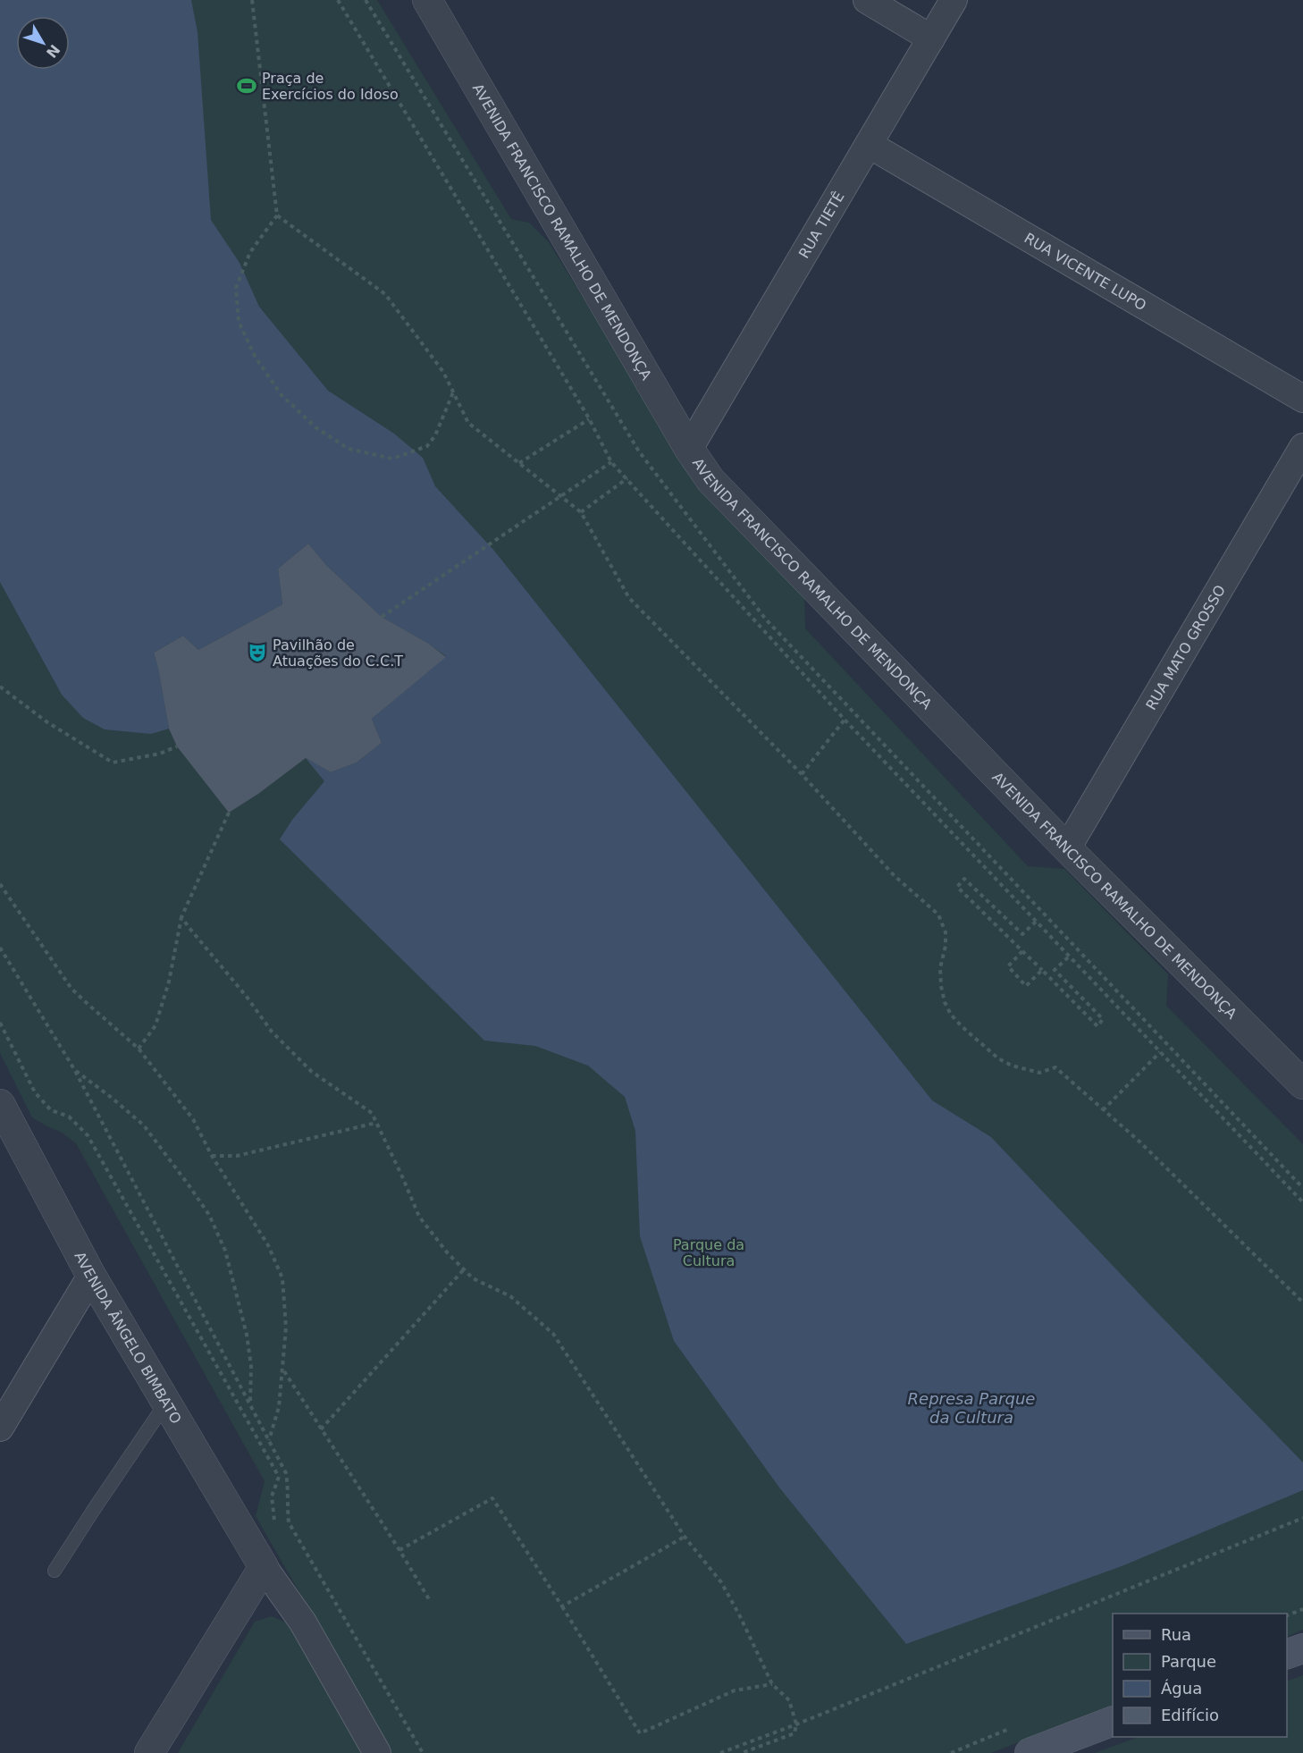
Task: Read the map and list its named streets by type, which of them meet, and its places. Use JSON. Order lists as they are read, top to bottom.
{
  "streets": {
    "street": [
      "RUA TIETÊ",
      "AVENIDA FRANCISCO RAMALHO DE MENDONÇA",
      "RUA VICENTE LUPO",
      "RUA MATO GROSSO",
      "AVENIDA ÂNGELO BIMBATO"
    ]
  },
  "crossings": [
    ["RUA TIETÊ", "AVENIDA FRANCISCO RAMALHO DE MENDONÇA"],
    ["RUA TIETÊ", "RUA VICENTE LUPO"],
    ["AVENIDA FRANCISCO RAMALHO DE MENDONÇA", "RUA MATO GROSSO"]
  ],
  "water": ["Represa Parque da Cultura"],
  "parks": ["Parque da Cultura"],
  "places": {
    "sports": ["Praça de Exercícios do Idoso"],
    "theatre": ["Pavilhão de Atuações do C.C.T"]
  },
  "legend": [
    "Rua",
    "Parque",
    "Água",
    "Edifício"
  ],
  "north": "bottom right"
}
